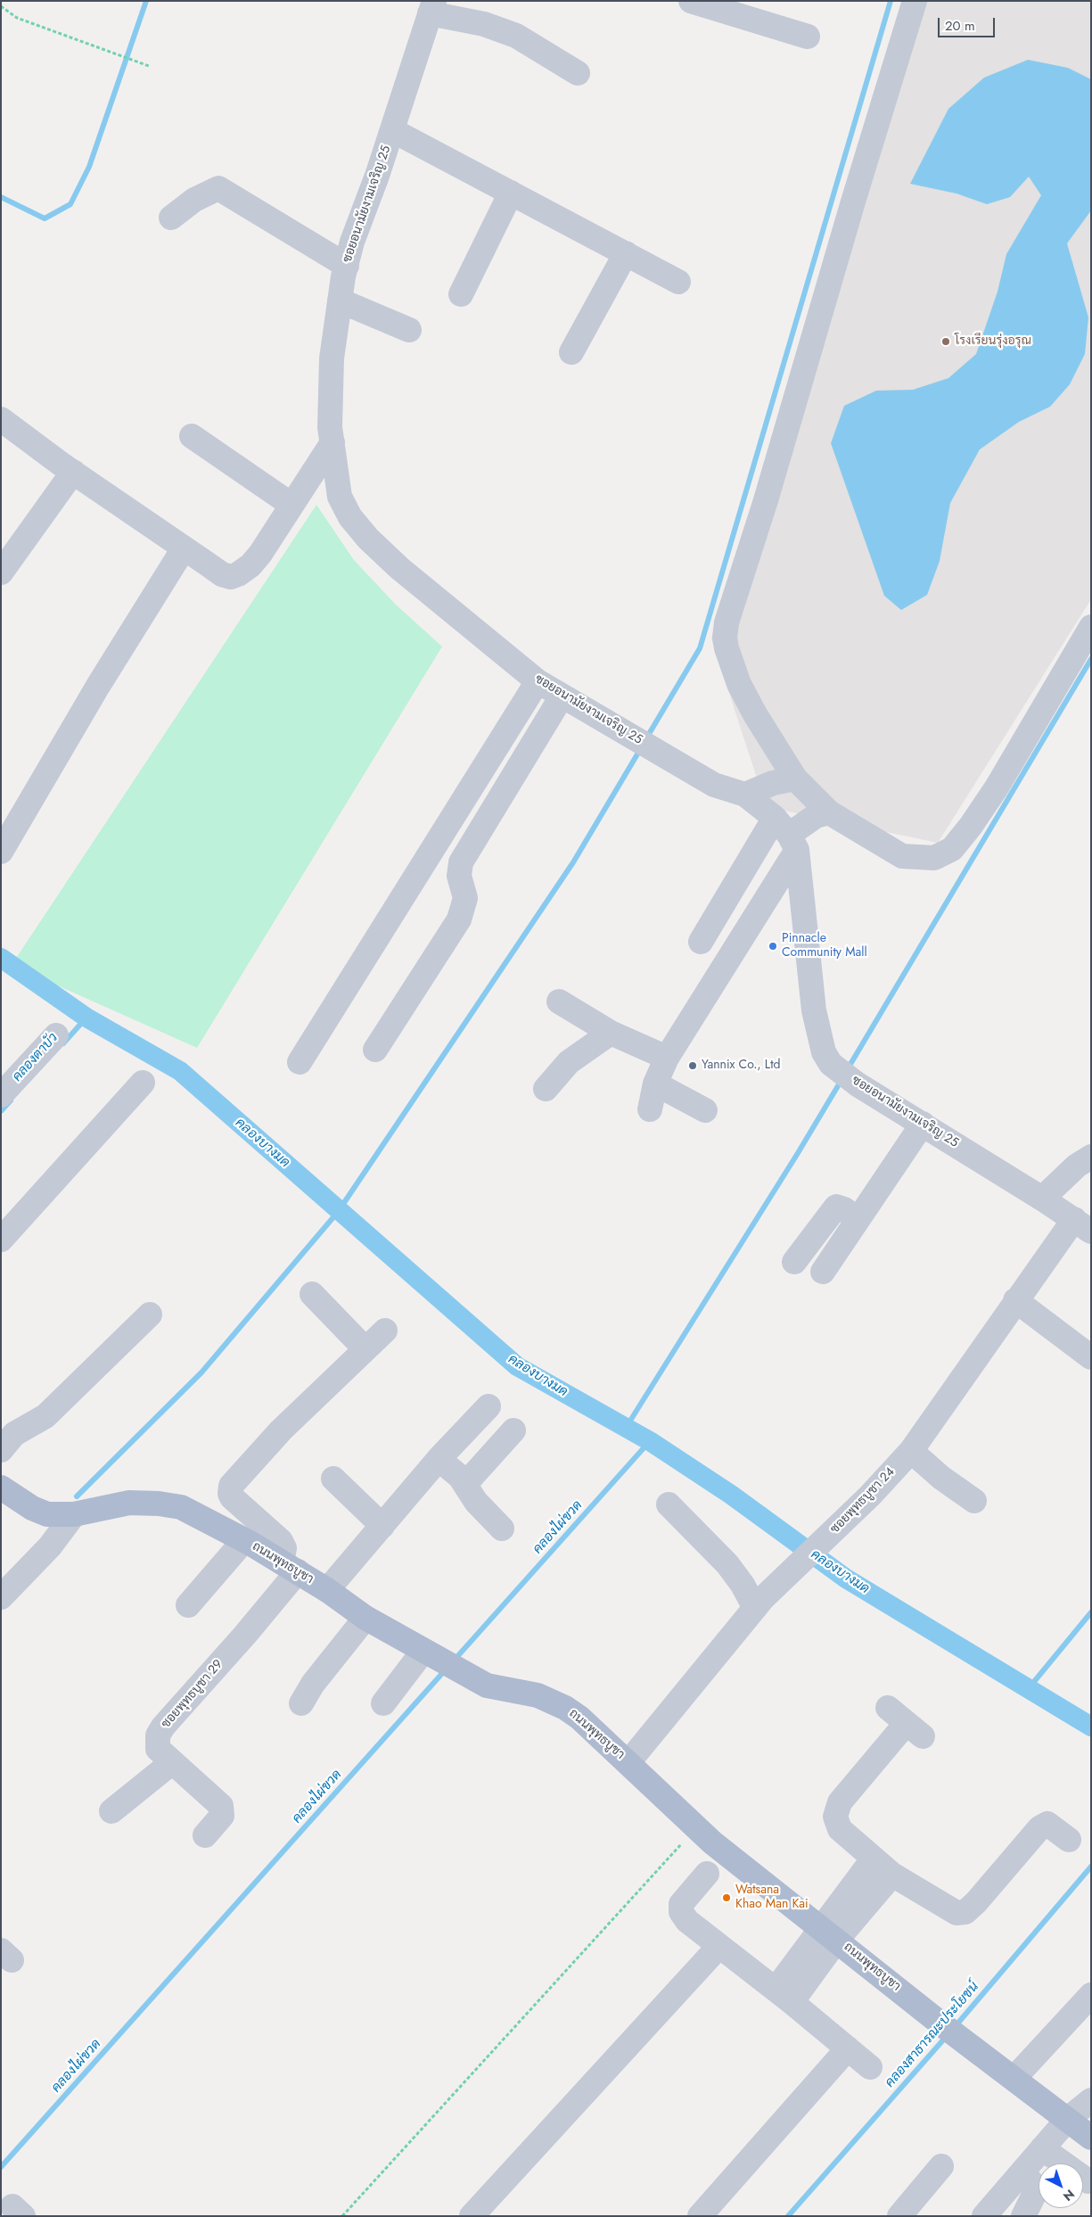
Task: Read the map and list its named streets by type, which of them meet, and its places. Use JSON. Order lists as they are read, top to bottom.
{
  "streets": {
    "main road": ["ถนนพุทธบูชา"],
    "street": ["ซอยอนามัยงามเจริญ 25", "ซอยพุทธบูชา 24", "ซอยพุทธบูชา 29"]
  },
  "crossings": [
    ["ซอยอนามัยงามเจริญ 25", "ซอยพุทธบูชา 24"],
    ["ซอยพุทธบูชา 24", "ถนนพุทธบูชา"],
    ["ถนนพุทธบูชา", "ซอยพุทธบูชา 29"]
  ],
  "water": [
    "คลองตาบัว",
    "คลองบางมด",
    "คลองไผ่ขวด",
    "คลองสาธารณะประโยชน์"
  ],
  "places": [
    "โรงเรียนรุ่งอรุณ",
    "Pinnacle Community Mall",
    "Yannix Co., Ltd",
    "Watsana Khao Man Kai"
  ],
  "scale_bar": "20 m",
  "north": "bottom right"
}
